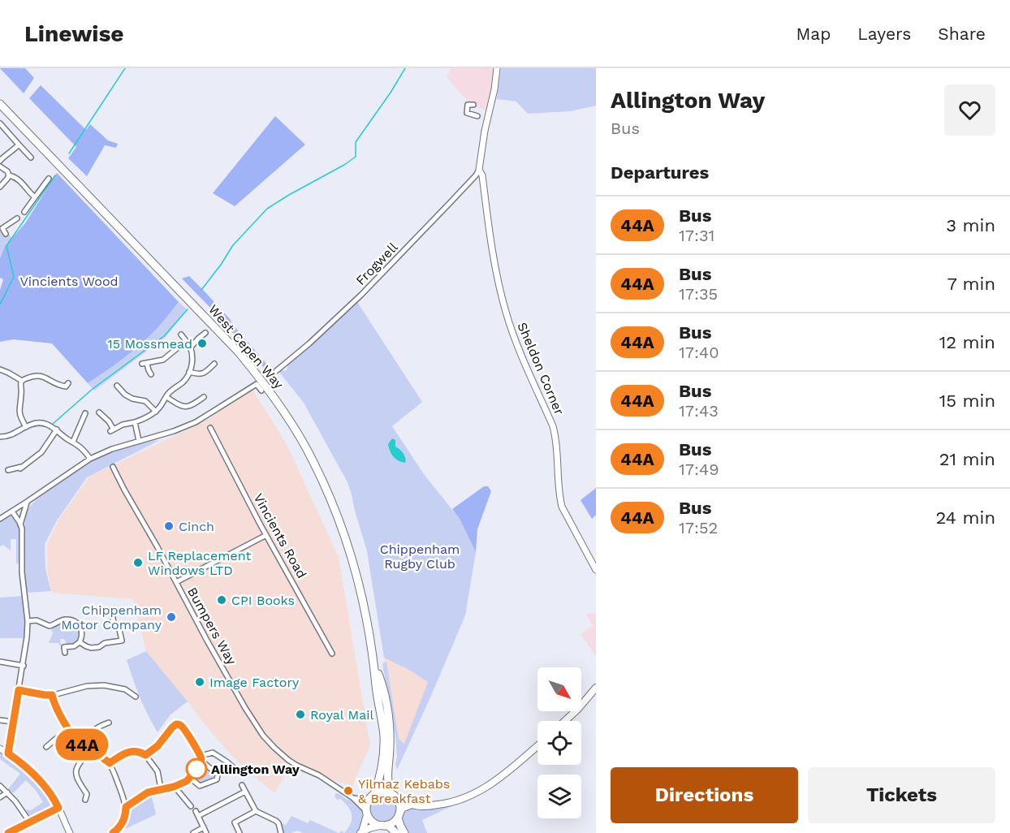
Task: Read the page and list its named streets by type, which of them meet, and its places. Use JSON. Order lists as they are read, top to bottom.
{
  "streets": {
    "highway": ["West Cepen Way"],
    "street": [
      "Frogwell",
      "Sheldon Corner",
      "Vincients Road",
      "Bumpers Way"
    ]
  },
  "crossings": [
    ["Frogwell", "Sheldon Corner"],
    ["West Cepen Way", "Bumpers Way"],
    ["Vincients Road", "Bumpers Way"]
  ],
  "parks": ["Vincients Wood", "Chippenham Rugby Club"],
  "places": [
    "15 Mossmead",
    "Cinch",
    "LF Replacement Windows LTD",
    "CPI Books",
    "Chippenham Motor Company",
    "Image Factory",
    "Royal Mail",
    "Allington Way",
    "Yilmaz Kebabs & Breakfast"
  ],
  "lines": ["bus line 44A"],
  "north": "bottom right",
  "page": {
    "header": "Linewise",
    "nav": ["Map", "Layers", "Share"],
    "on_map": "44A",
    "heading": [
      ["Allington Way", "Bus"],
      "Departures"
    ],
    "list": [
      {
        "mark": "44A",
        "name": "Bus",
        "note": "17:31",
        "value": "3 min"
      },
      {
        "mark": "44A",
        "name": "Bus",
        "note": "17:35",
        "value": "7 min"
      },
      {
        "mark": "44A",
        "name": "Bus",
        "note": "17:40",
        "value": "12 min"
      },
      {
        "mark": "44A",
        "name": "Bus",
        "note": "17:43",
        "value": "15 min"
      },
      {
        "mark": "44A",
        "name": "Bus",
        "note": "17:49",
        "value": "21 min"
      },
      {
        "mark": "44A",
        "name": "Bus",
        "note": "17:52",
        "value": "24 min"
      }
    ],
    "buttons": ["Directions", "Tickets"]
  }
}
